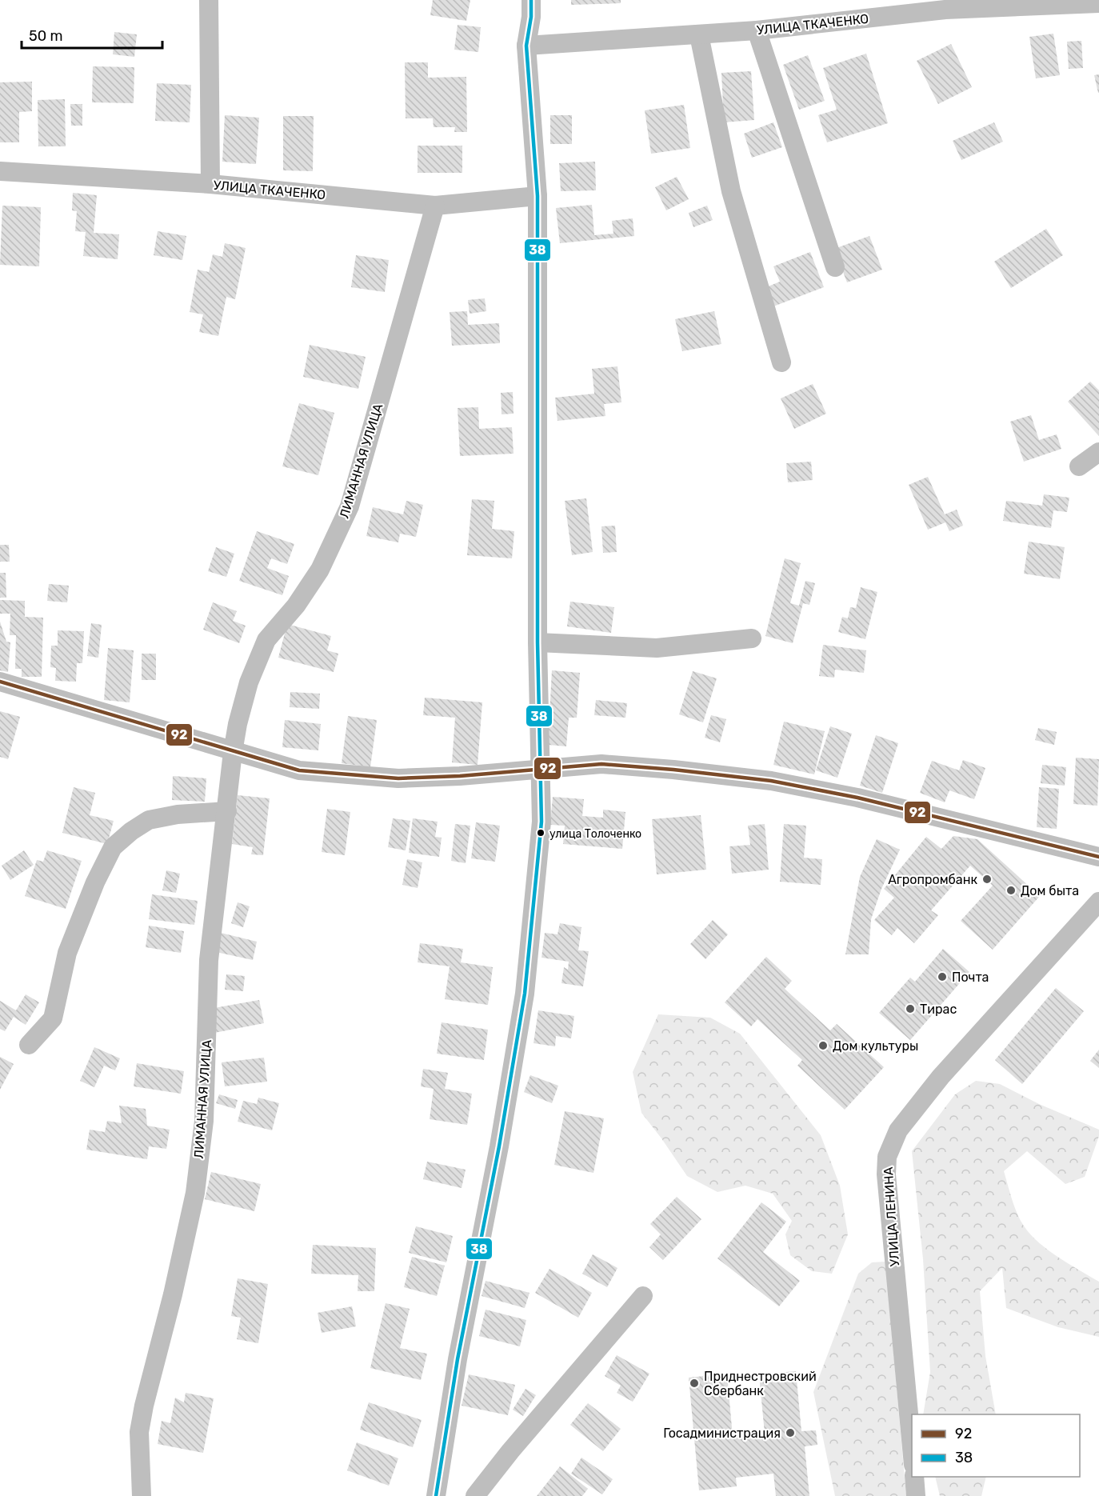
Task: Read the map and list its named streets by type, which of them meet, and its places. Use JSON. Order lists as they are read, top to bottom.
{
  "streets": {
    "street": ["УЛИЦА ТКАЧЕНКО", "ЛИМАННАЯ УЛИЦА", "УЛИЦА ЛЕНИНА"]
  },
  "crossings": [
    ["УЛИЦА ТКАЧЕНКО", "ЛИМАННАЯ УЛИЦА"]
  ],
  "places": [
    "улица Толоченко",
    "Агропромбанк",
    "Дом быта",
    "Почта",
    "Тирас",
    "Дом культуры",
    "Приднестровский Сбербанк",
    "Госадминистрация"
  ],
  "lines": ["transit line 38", "transit line 92"],
  "legend": ["92", "38"],
  "scale_bar": "50 m"
}
